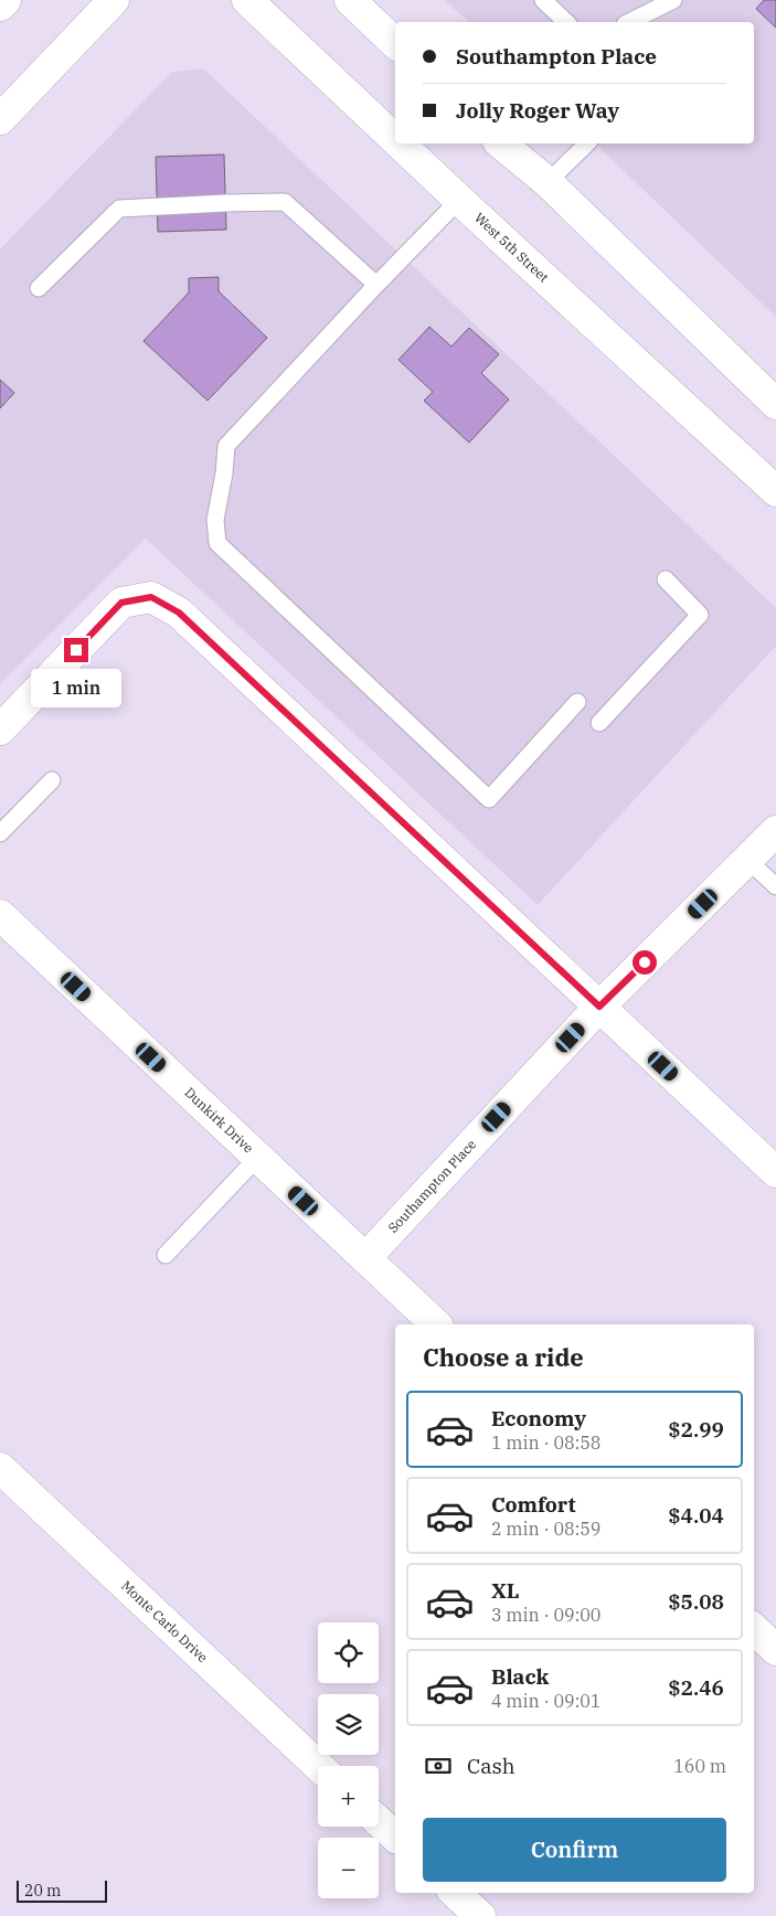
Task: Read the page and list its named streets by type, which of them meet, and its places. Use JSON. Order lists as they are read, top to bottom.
{
  "streets": {
    "street": [
      "West 5th Street",
      "Dunkirk Drive",
      "Southampton Place",
      "Monte Carlo Drive"
    ]
  },
  "crossings": [
    ["Dunkirk Drive", "Southampton Place"]
  ],
  "scale_bar": "20 m",
  "page": {
    "banner": ["Southampton Place", "Jolly Roger Way"],
    "bubble": "1 min",
    "heading": "Choose a ride",
    "list": [
      {
        "name": "Economy",
        "note": "1 min · 08:58",
        "value": "$2.99"
      },
      {
        "name": "Comfort",
        "note": "2 min · 08:59",
        "value": "$4.04"
      },
      {
        "name": "XL",
        "note": "3 min · 09:00",
        "value": "$5.08"
      },
      {
        "name": "Black",
        "note": "4 min · 09:01",
        "value": "$2.46"
      }
    ],
    "map_buttons": ["+", "−"],
    "pay": ["Cash", "160 m"],
    "buttons": "Confirm",
    "scale": "20 m"
  }
}
